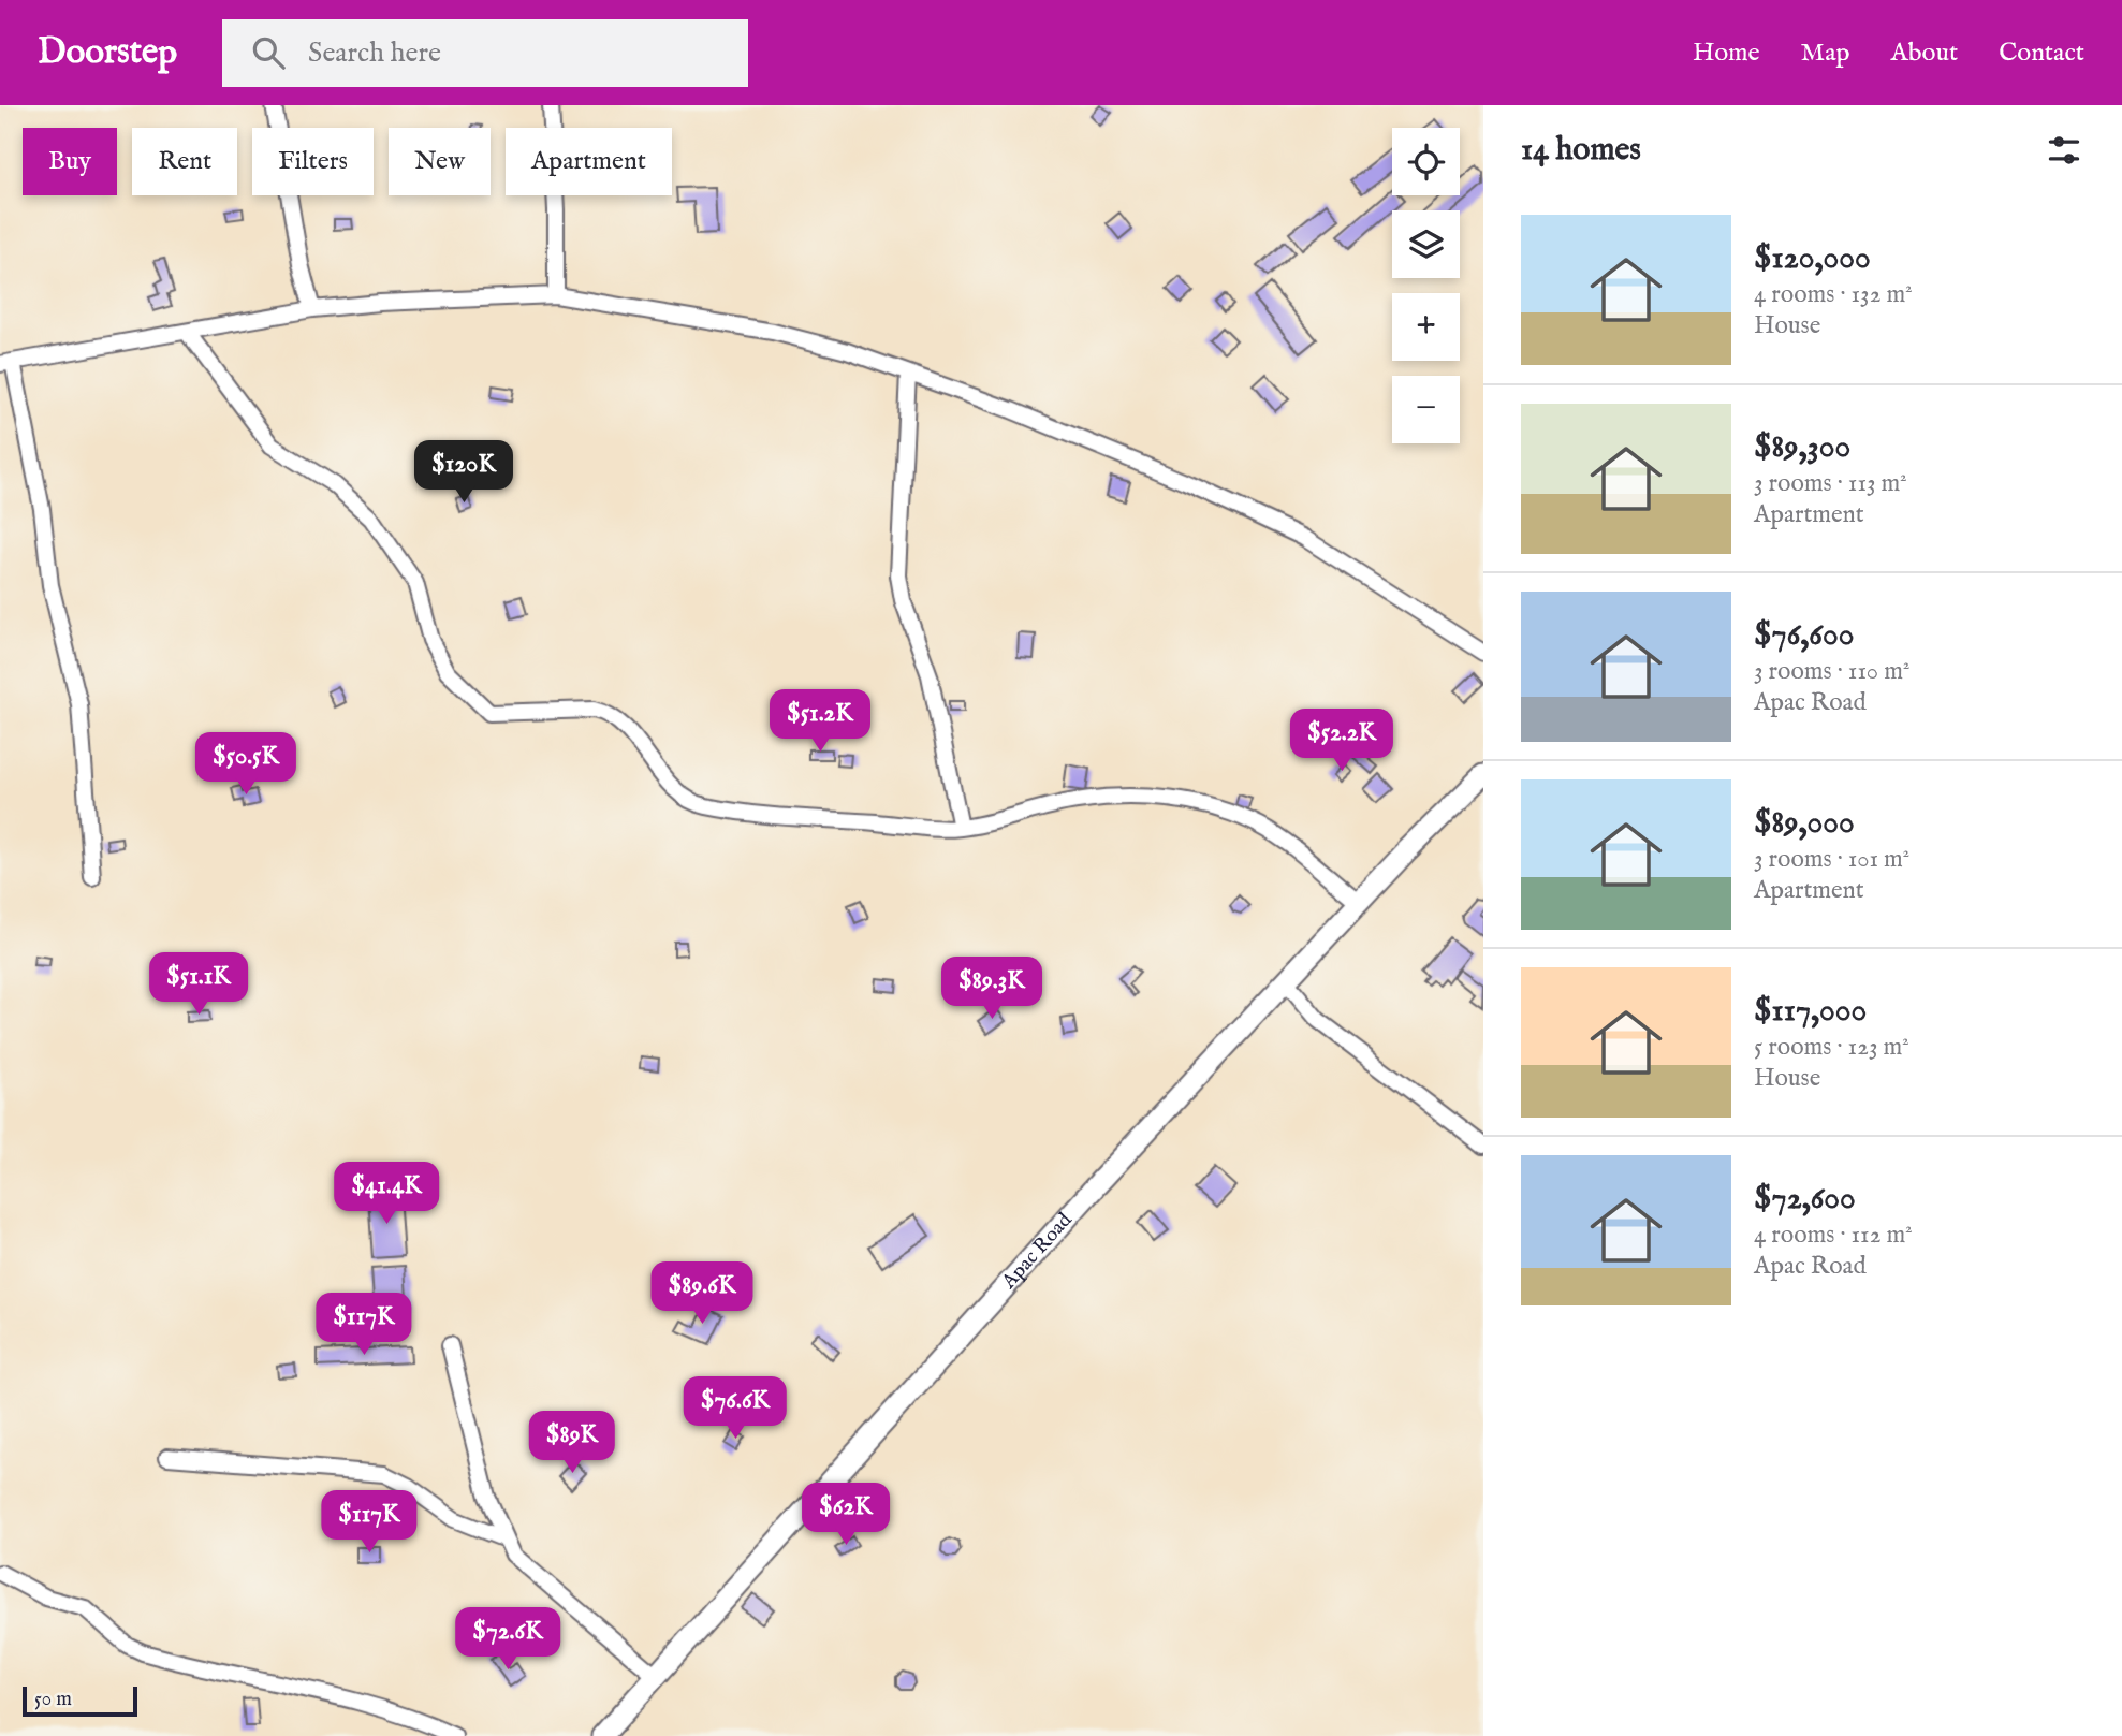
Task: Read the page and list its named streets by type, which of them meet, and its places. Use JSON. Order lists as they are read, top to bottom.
{
  "streets": {
    "main road": ["Apac Road"]
  },
  "scale_bar": "50 m",
  "page": {
    "header": "Doorstep",
    "search": "Search here",
    "nav": [
      "Home",
      "Map",
      "About",
      "Contact"
    ],
    "heading": "14 homes",
    "map_buttons": ["+", "−"],
    "chip": [
      "Buy",
      "Rent",
      "Filters",
      "New",
      "Apartment"
    ],
    "list": [
      {
        "name": "$120,000",
        "note": "4 rooms · 132 m² · House"
      },
      {
        "name": "$89,300",
        "note": "3 rooms · 113 m² · Apartment"
      },
      {
        "name": "$76,600",
        "note": "3 rooms · 110 m² · Apac Road"
      },
      {
        "name": "$89,000",
        "note": "3 rooms · 101 m² · Apartment"
      },
      {
        "name": "$117,000",
        "note": "5 rooms · 123 m² · House"
      },
      {
        "name": "$72,600",
        "note": "4 rooms · 112 m² · Apac Road"
      }
    ],
    "price": [
      "$120K",
      "$51.2K",
      "$52.2K",
      "$50.5K",
      "$51.1K",
      "$89.3K",
      "$41.4K",
      "$89.6K",
      "$117K",
      "$76.6K",
      "$89K",
      "$62K",
      "$117K",
      "$72.6K"
    ],
    "scale": "50 m"
  }
}
